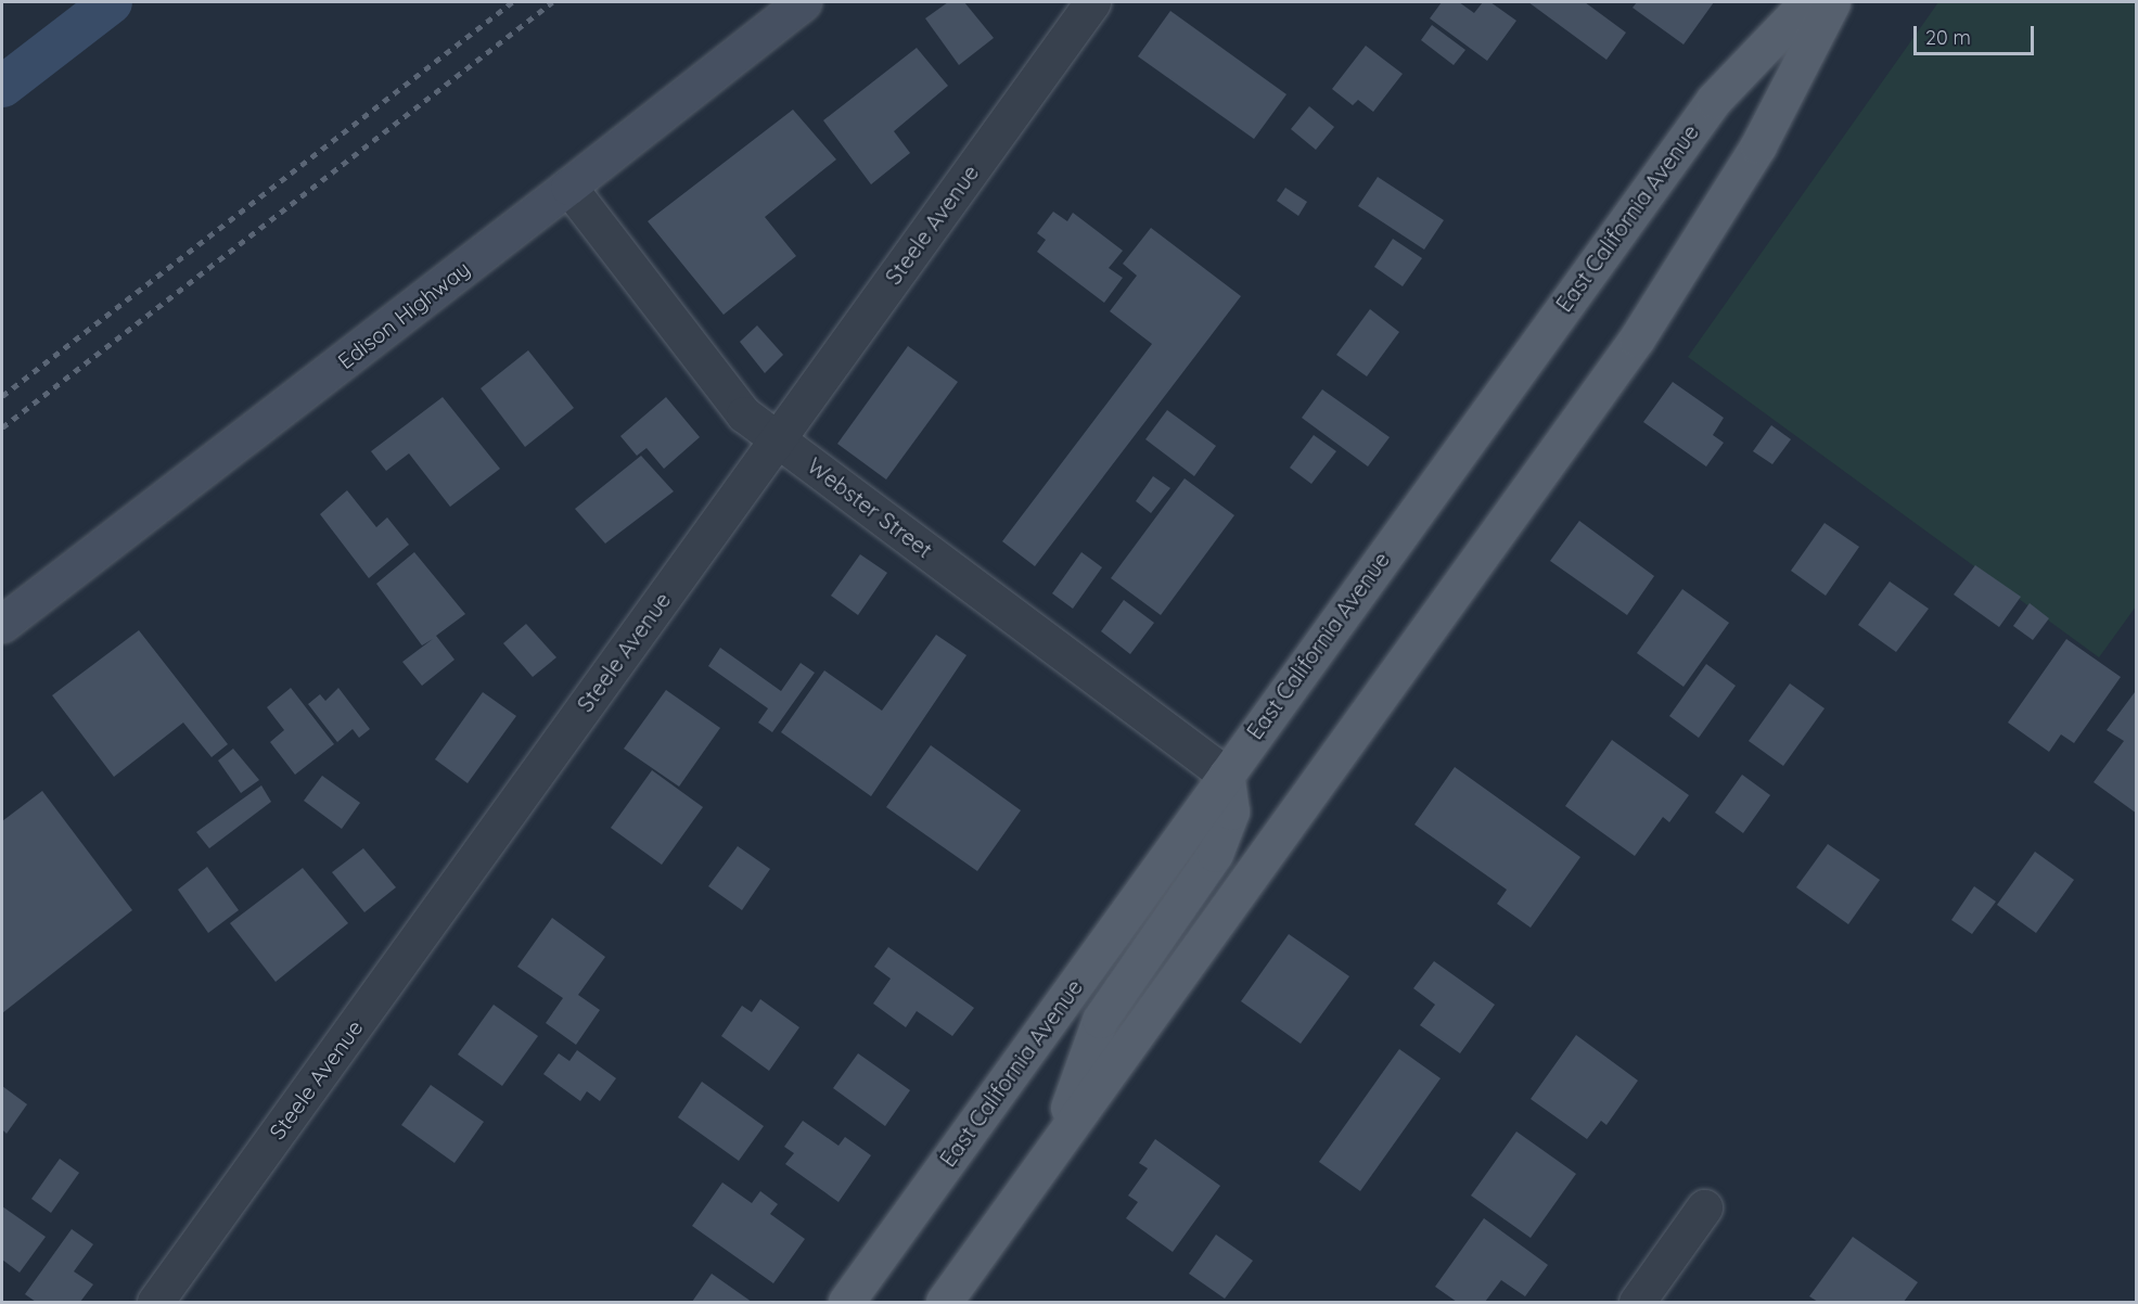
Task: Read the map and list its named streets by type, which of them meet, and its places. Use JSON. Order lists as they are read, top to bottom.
{
  "streets": {
    "main road": ["East California Avenue", "Edison Highway"],
    "street": ["Steele Avenue", "Webster Street"]
  },
  "crossings": [
    ["East California Avenue", "Webster Street"],
    ["Steele Avenue", "Webster Street"],
    ["Edison Highway", "Webster Street"]
  ],
  "scale_bar": "20 m"
}
